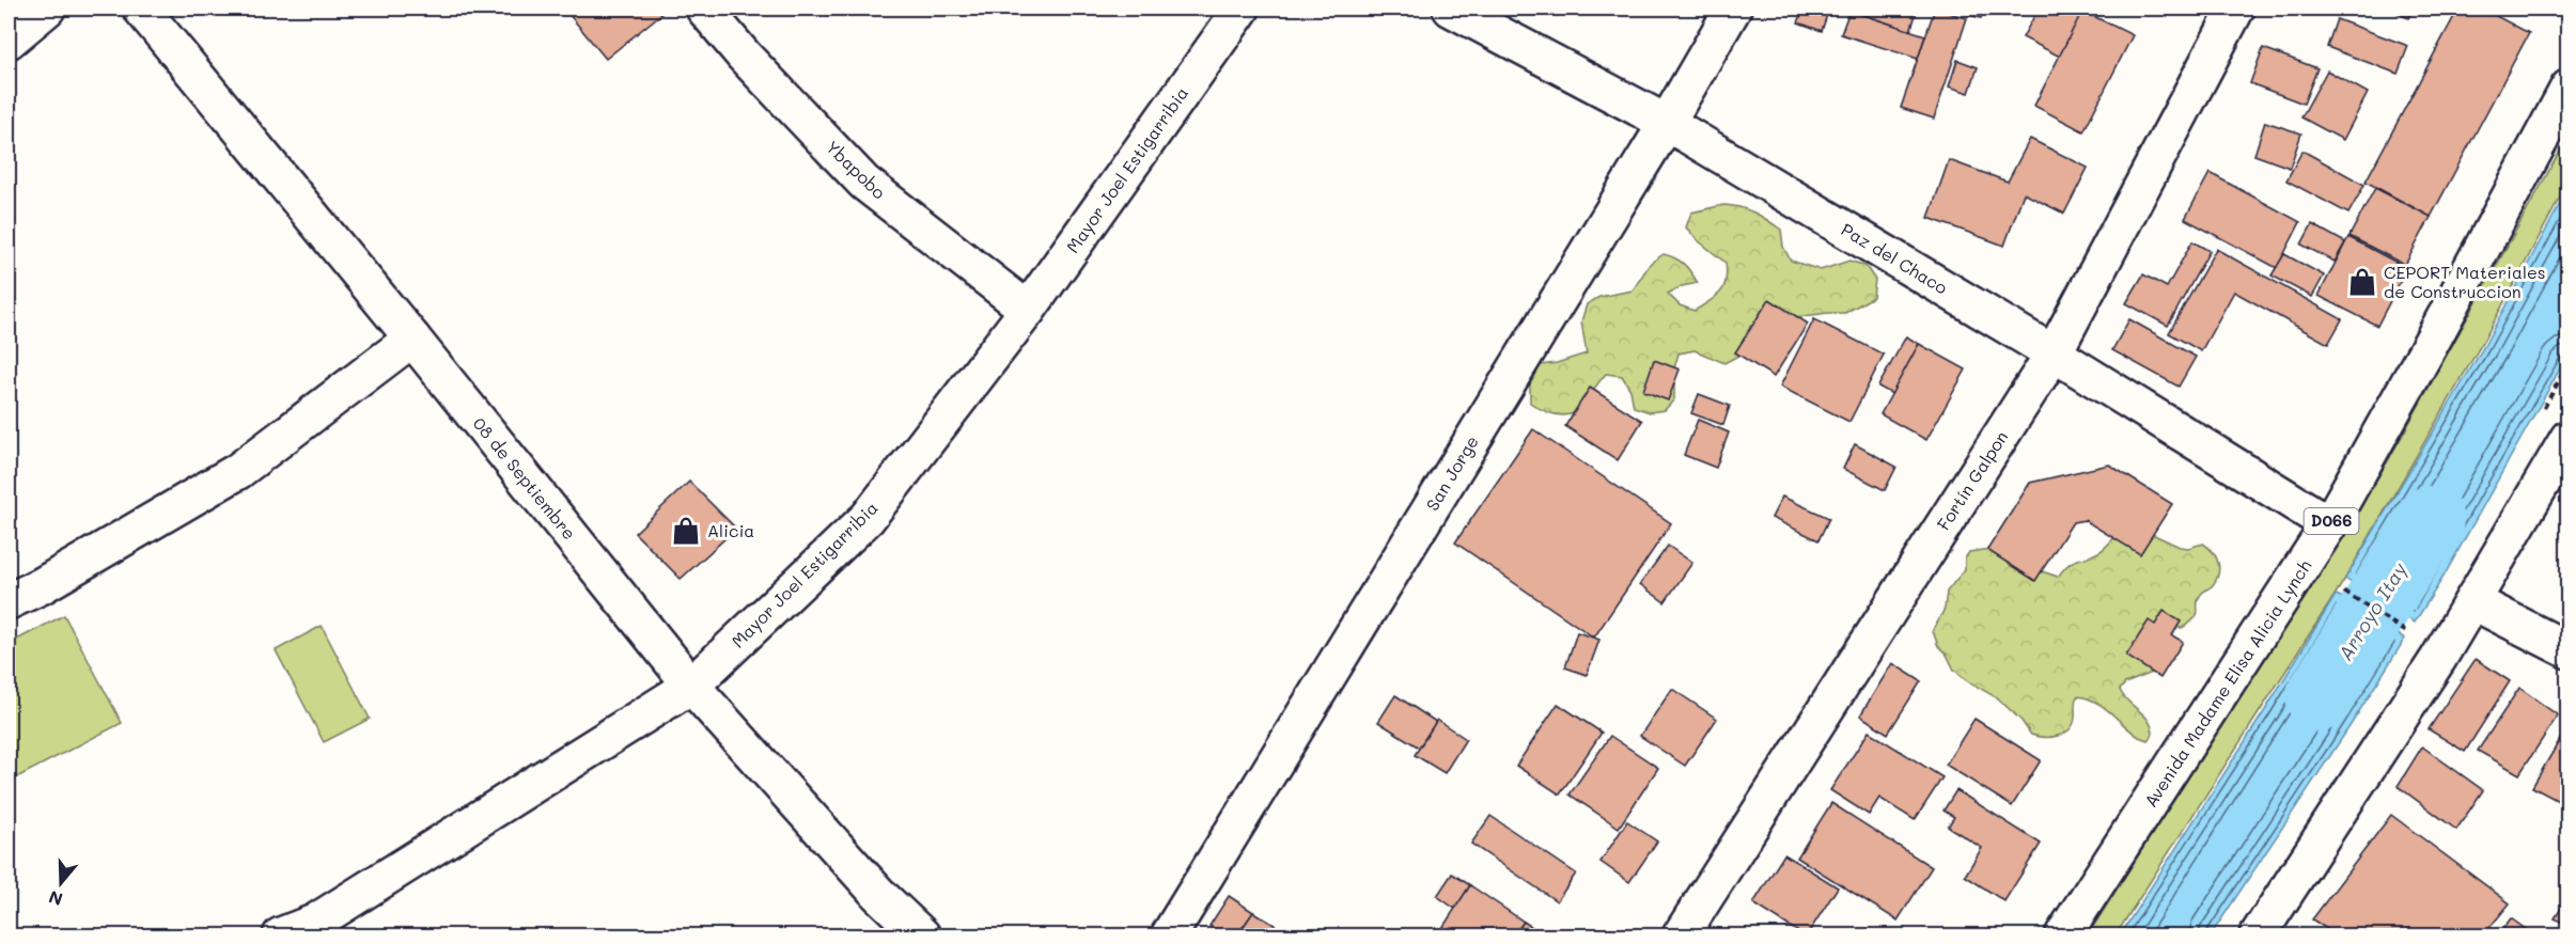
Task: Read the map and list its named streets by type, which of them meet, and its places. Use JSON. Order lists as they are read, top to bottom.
{
  "streets": {
    "main road": [
      "Ybapobo",
      "Mayor Joel Estigarribia",
      "Paz del Chaco",
      "San Jorge",
      "08 de Septiembre",
      "Fortín Galpon",
      "D066",
      "Avenida Madame Elisa Alicia Lynch"
    ]
  },
  "crossings": [
    ["Ybapobo", "Mayor Joel Estigarribia"],
    ["Mayor Joel Estigarribia", "08 de Septiembre"],
    ["Paz del Chaco", "San Jorge"],
    ["Paz del Chaco", "Fortín Galpon"],
    ["Paz del Chaco", "Avenida Madame Elisa Alicia Lynch"]
  ],
  "water": ["Arroyo Itay"],
  "places": {
    "shop": ["CEPORT Materiales de Construccion", "Alicia"]
  },
  "north": "bottom"
}
